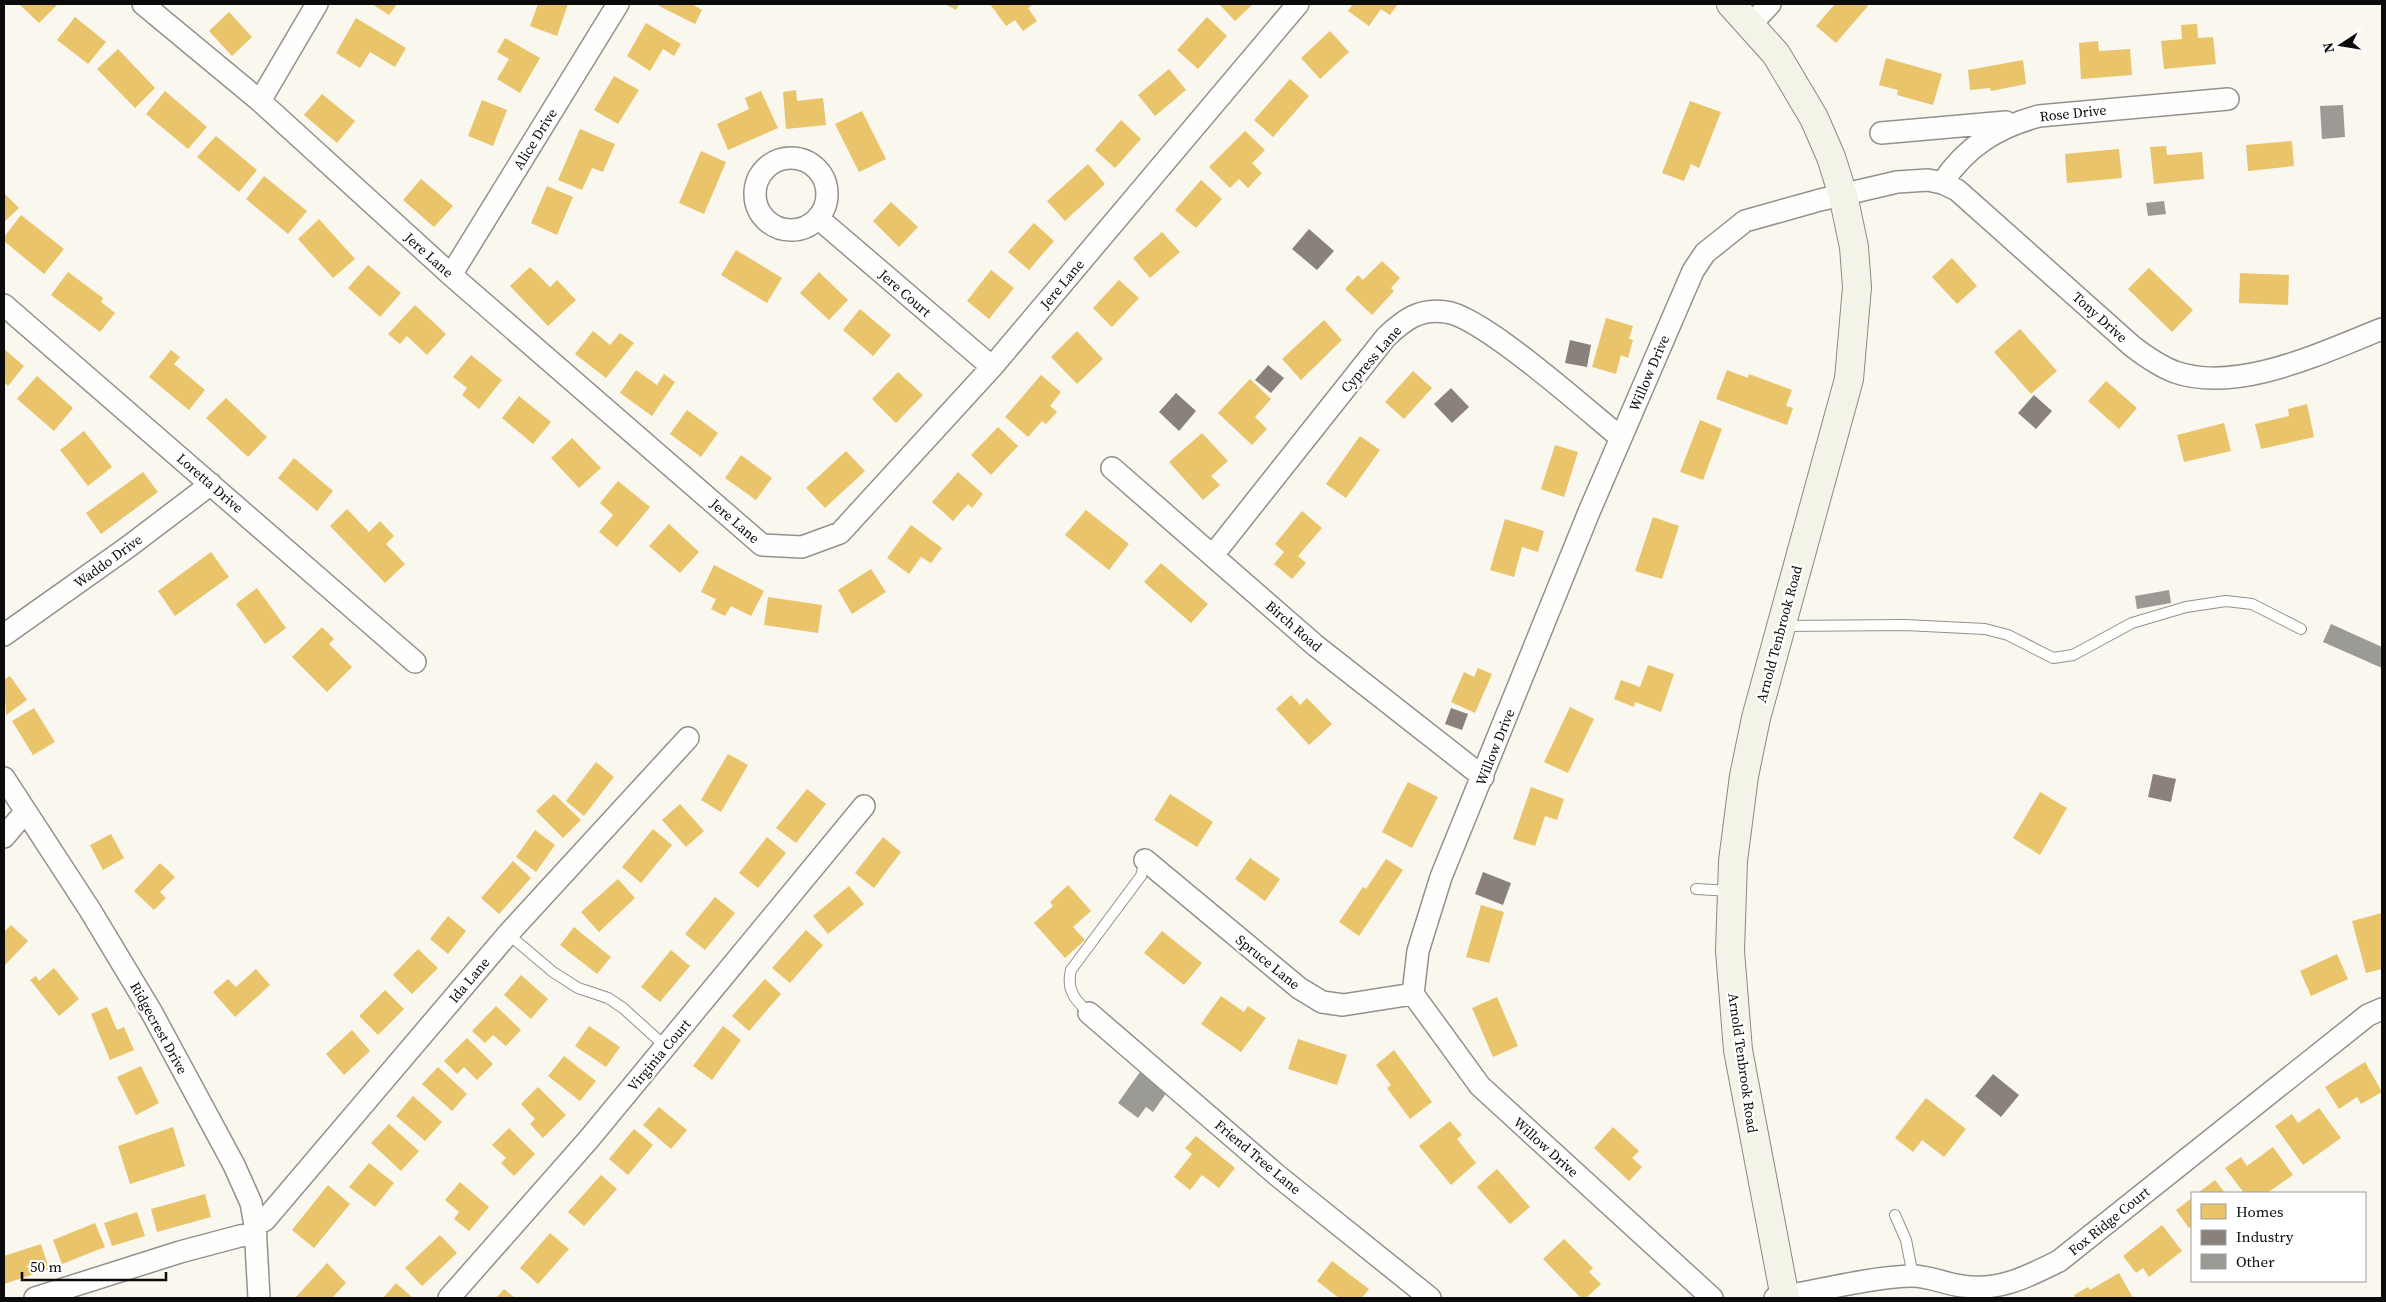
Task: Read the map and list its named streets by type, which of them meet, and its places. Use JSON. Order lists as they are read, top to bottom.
{
  "streets": {
    "street": [
      "Rose Drive",
      "Alice Drive",
      "Jere Lane",
      "Jere Court",
      "Tony Drive",
      "Cypress Lane",
      "Willow Drive",
      "Loretta Drive",
      "Waddo Drive",
      "Birch Road",
      "Arnold Tenbrook Road",
      "Spruce Lane",
      "Ida Lane",
      "Ridgecrest Drive",
      "Virginia Court",
      "Friend Tree Lane",
      "Fox Ridge Court"
    ]
  },
  "crossings": [
    ["Rose Drive", "Tony Drive"],
    ["Alice Drive", "Jere Lane"],
    ["Jere Lane", "Jere Court"],
    ["Tony Drive", "Willow Drive"],
    ["Tony Drive", "Arnold Tenbrook Road"],
    ["Cypress Lane", "Willow Drive"],
    ["Cypress Lane", "Birch Road"],
    ["Willow Drive", "Birch Road"],
    ["Willow Drive", "Arnold Tenbrook Road"],
    ["Willow Drive", "Spruce Lane"],
    ["Loretta Drive", "Waddo Drive"],
    ["Arnold Tenbrook Road", "Fox Ridge Court"],
    ["Ida Lane", "Ridgecrest Drive"]
  ],
  "legend": ["Homes", "Industry", "Other"],
  "scale_bar": "50 m",
  "north": "left"
}
